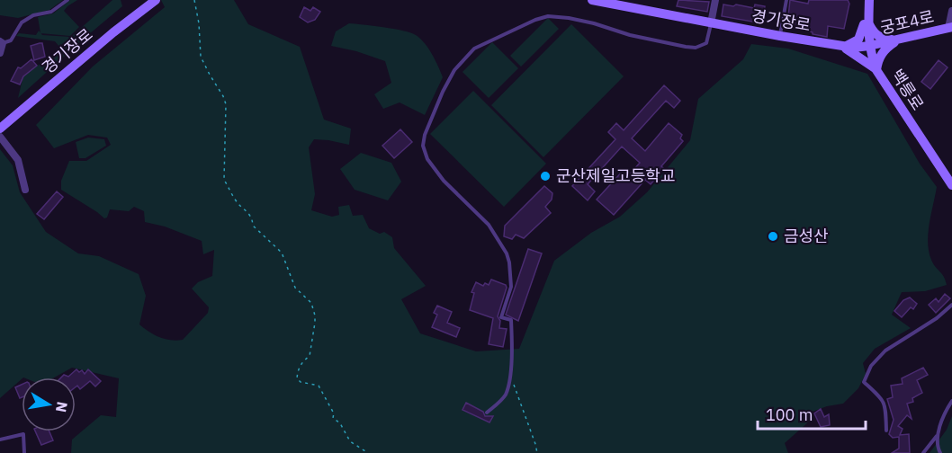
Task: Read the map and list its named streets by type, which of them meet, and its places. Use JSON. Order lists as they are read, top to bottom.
{
  "streets": {
    "street": ["경기장로", "궁포4로", "백릉로"]
  },
  "crossings": [
    ["경기장로", "궁포4로"],
    ["경기장로", "백릉로"],
    ["궁포4로", "백릉로"]
  ],
  "places": ["군산제일고등학교", "금성산"],
  "scale_bar": "100 m",
  "north": "right"
}
